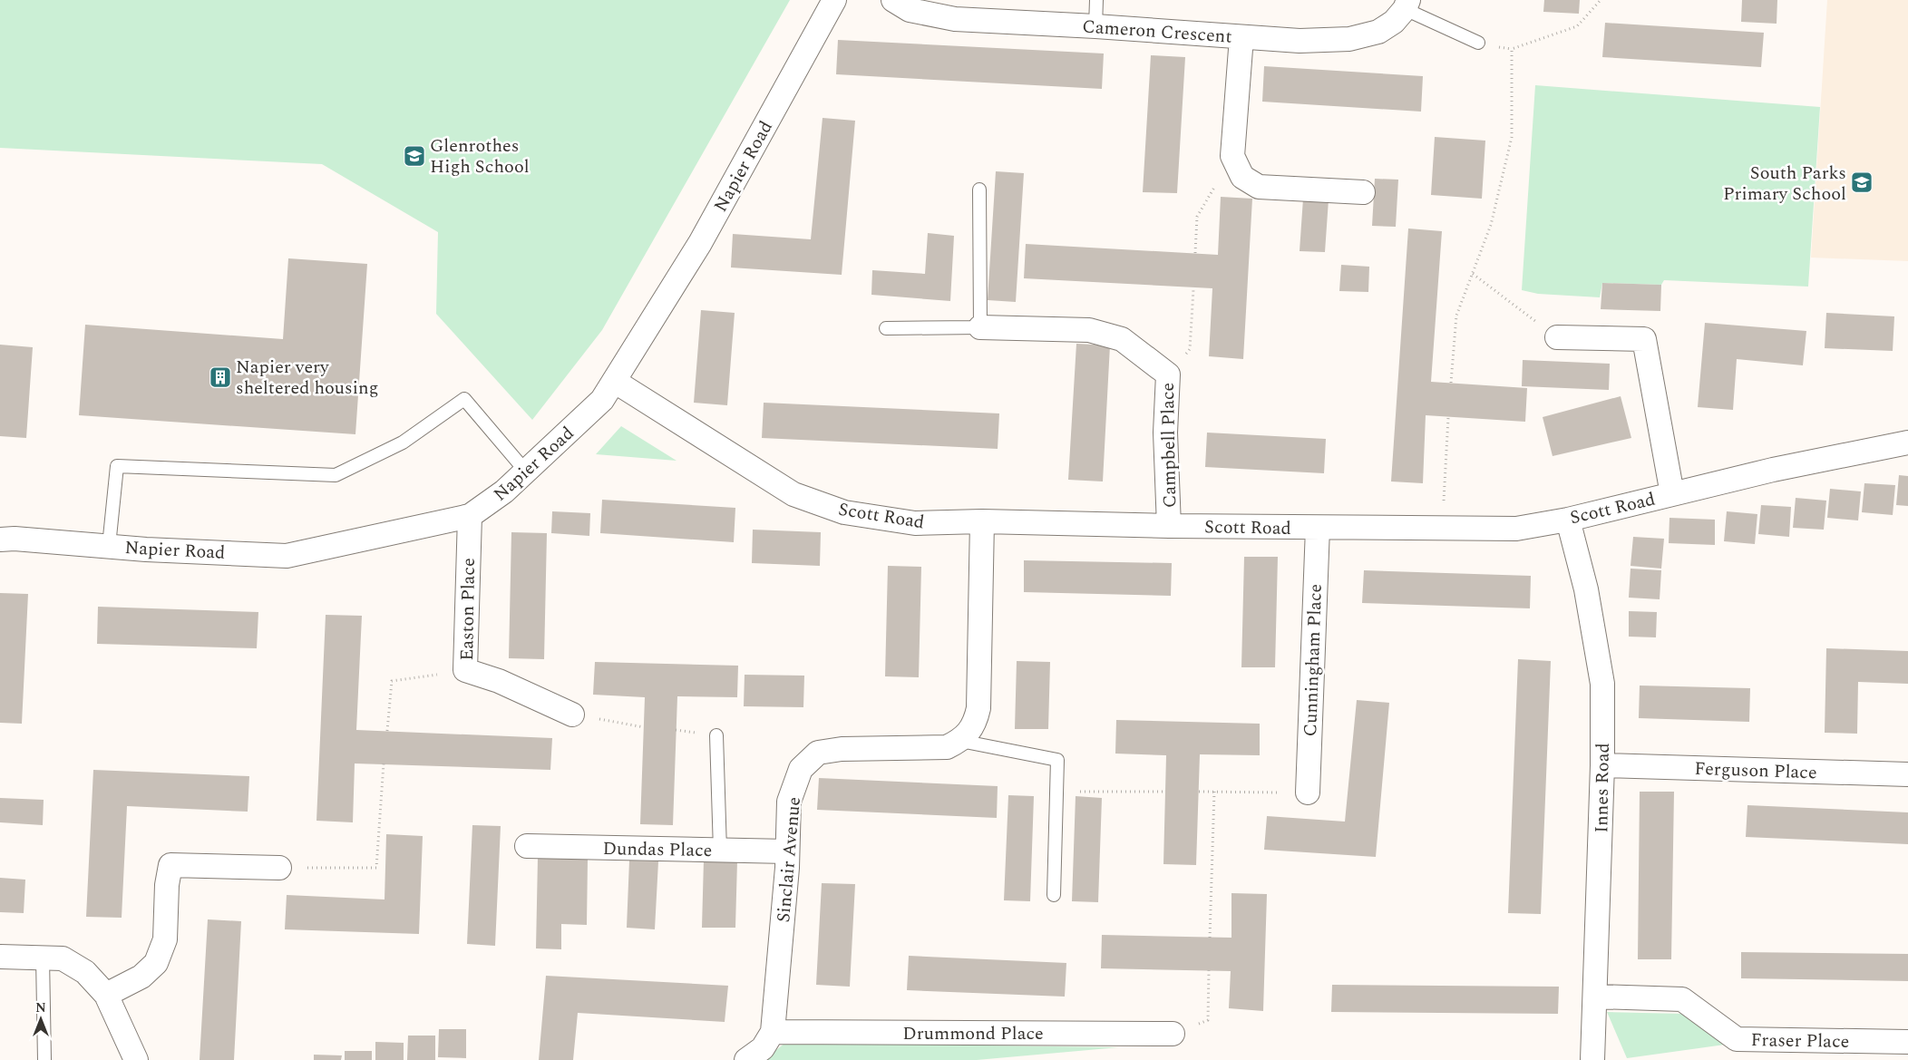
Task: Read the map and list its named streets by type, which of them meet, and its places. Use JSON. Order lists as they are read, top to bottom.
{
  "streets": {
    "street": [
      "Cameron Crescent",
      "Napier Road",
      "Campbell Place",
      "Scott Road",
      "Easton Place",
      "Cunningham Place",
      "Ferguson Place",
      "Innes Road",
      "Dundas Place",
      "Sinclair Avenue",
      "Drummond Place",
      "Fraser Place"
    ]
  },
  "crossings": [
    ["Napier Road", "Scott Road"],
    ["Napier Road", "Easton Place"],
    ["Campbell Place", "Scott Road"],
    ["Scott Road", "Cunningham Place"],
    ["Scott Road", "Innes Road"],
    ["Ferguson Place", "Innes Road"],
    ["Innes Road", "Fraser Place"],
    ["Dundas Place", "Sinclair Avenue"],
    ["Sinclair Avenue", "Drummond Place"]
  ],
  "places": {
    "school or university": ["Glenrothes High School", "South Parks Primary School"],
    "building": ["Napier very sheltered housing"]
  },
  "north": "top"
}
